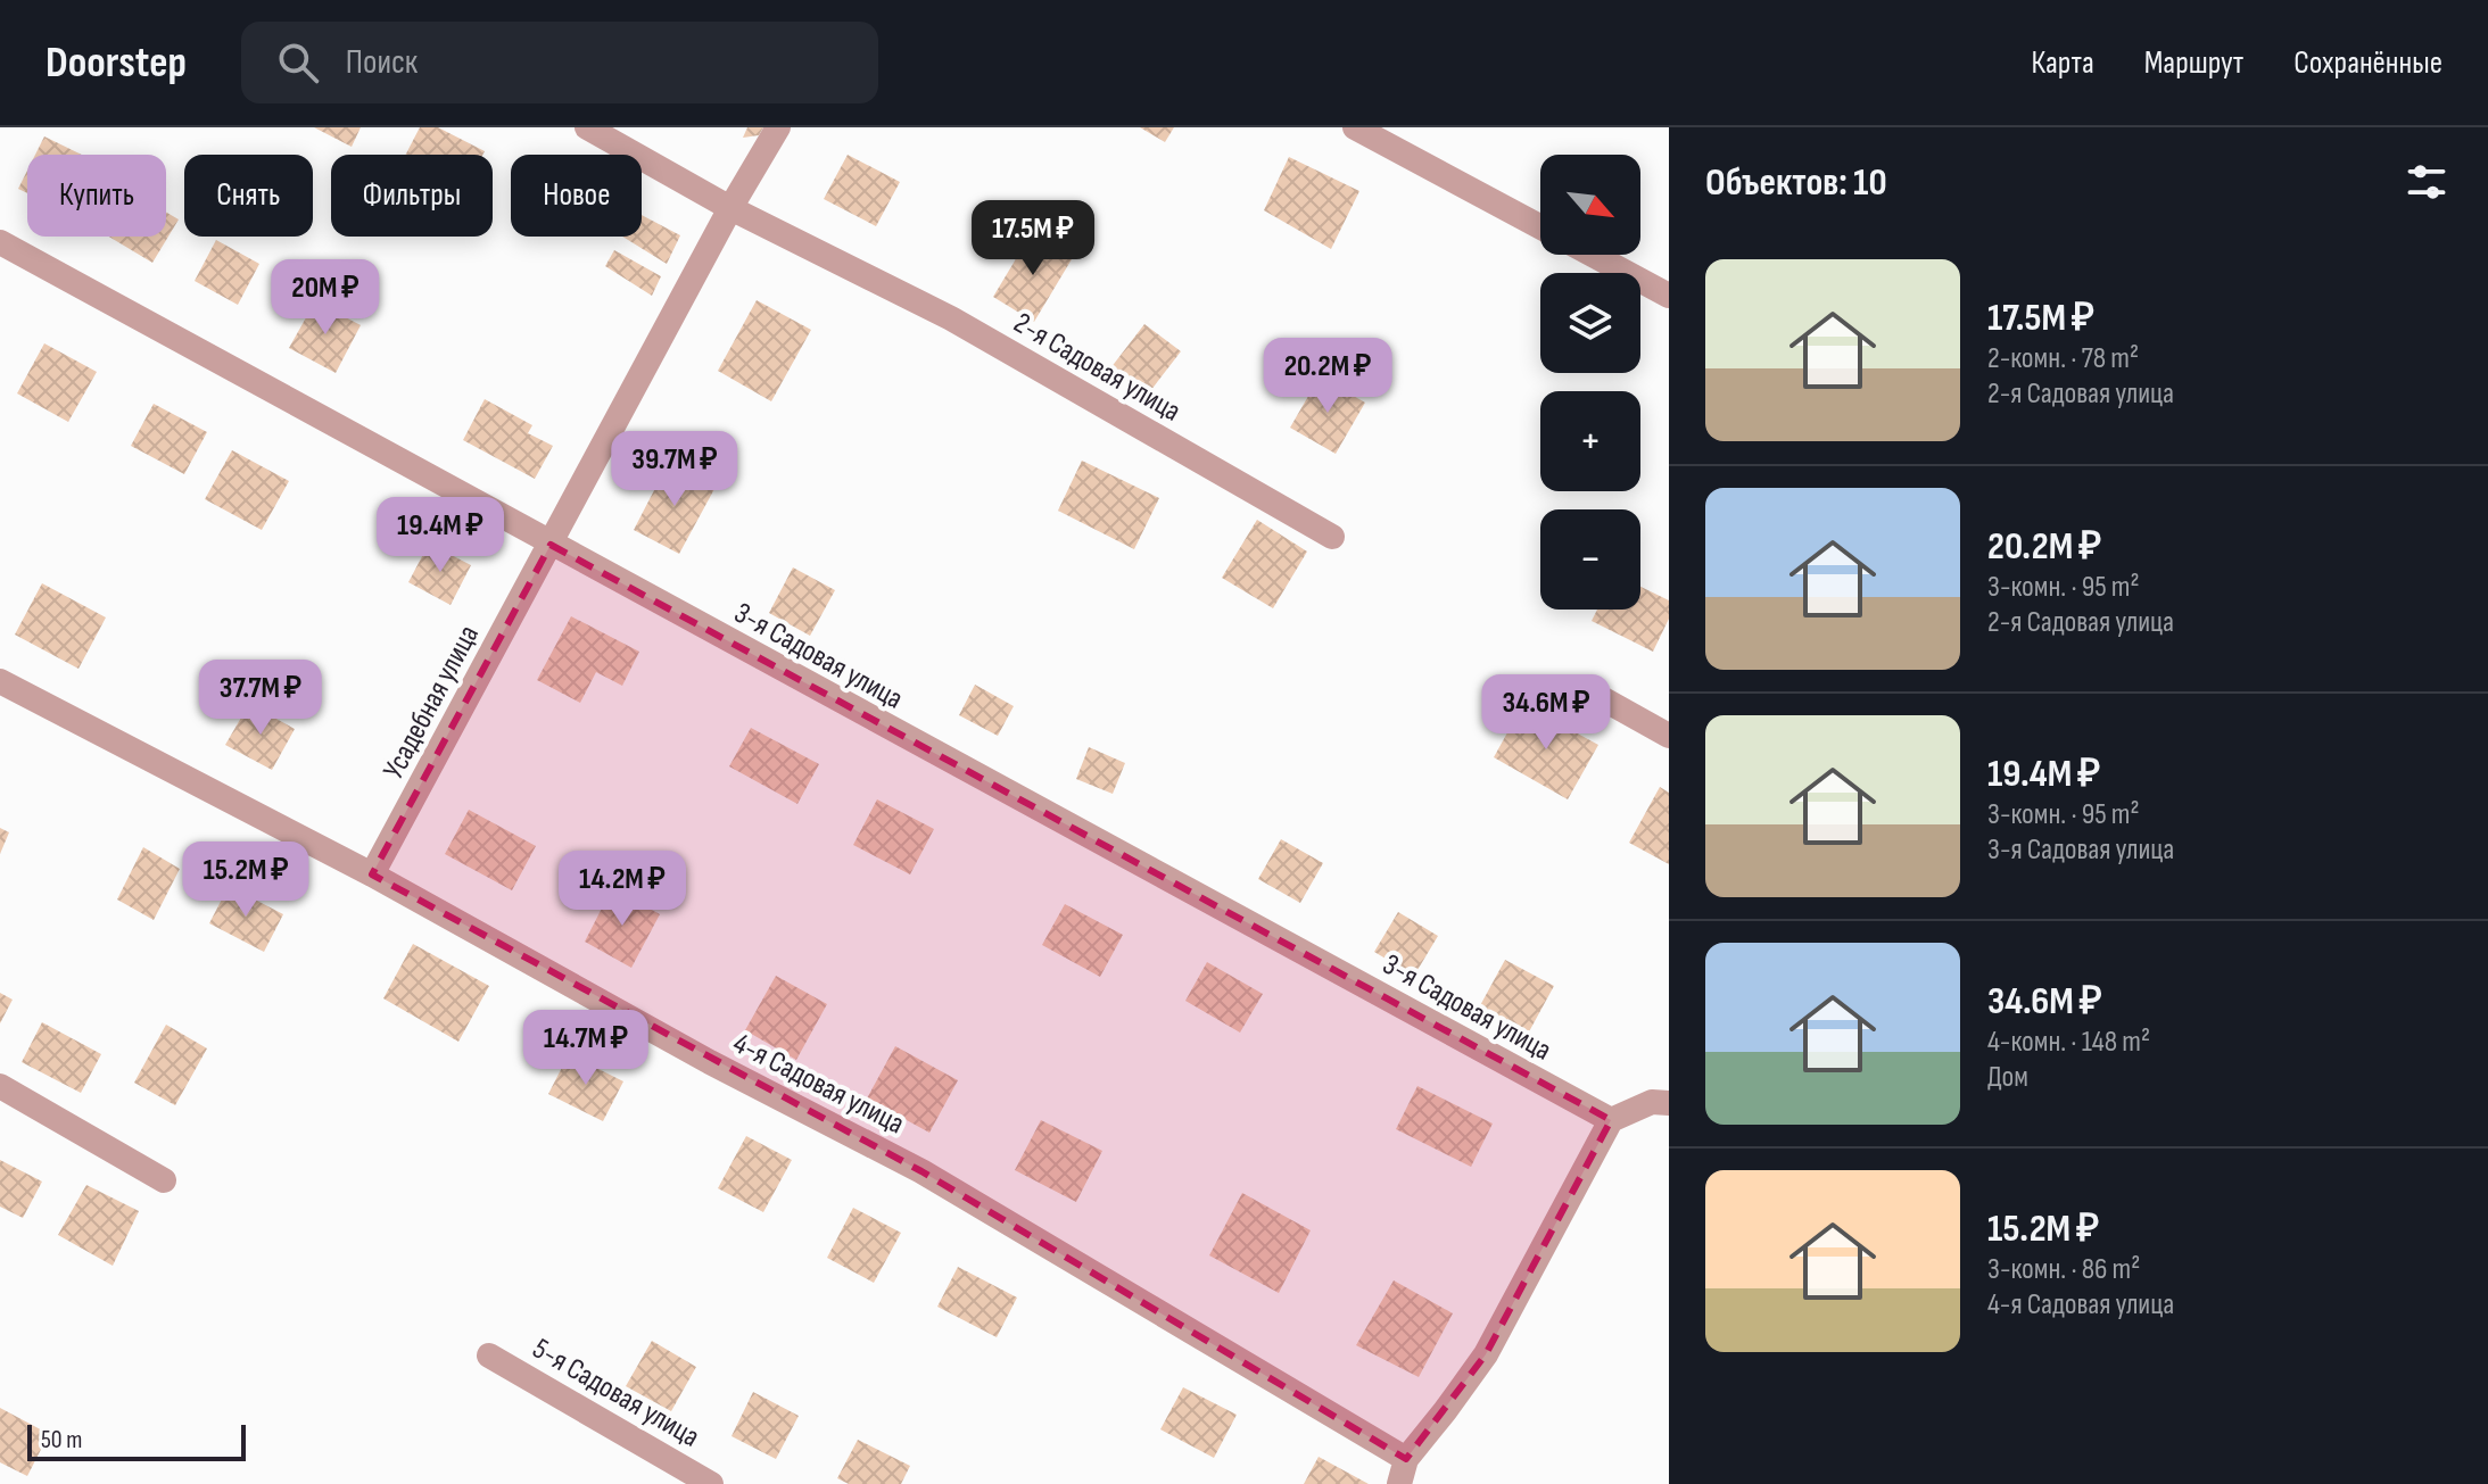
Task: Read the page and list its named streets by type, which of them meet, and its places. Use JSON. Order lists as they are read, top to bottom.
{
  "streets": {
    "street": [
      "2-я Садовая улица",
      "3-я Садовая улица",
      "Усадебная улица",
      "4-я Садовая улица",
      "5-я Садовая улица"
    ]
  },
  "crossings": [
    ["2-я Садовая улица", "Усадебная улица"],
    ["3-я Садовая улица", "Усадебная улица"],
    ["Усадебная улица", "4-я Садовая улица"]
  ],
  "scale_bar": "50 m",
  "north": "bottom right",
  "page": {
    "header": "Doorstep",
    "search": "Поиск",
    "nav": ["Карта", "Маршрут", "Сохранённые"],
    "heading": "Объектов: 10",
    "map_buttons": ["+", "−"],
    "chip": [
      "Купить",
      "Снять",
      "Фильтры",
      "Новое"
    ],
    "price": [
      "17.5M ₽",
      "20M ₽",
      "20.2M ₽",
      "39.7M ₽",
      "19.4M ₽",
      "37.7M ₽",
      "34.6M ₽",
      "15.2M ₽",
      "14.2M ₽",
      "14.7M ₽"
    ],
    "list": [
      {
        "name": "17.5M ₽",
        "note": "2-комн. · 78 m² · 2-я Садовая улица"
      },
      {
        "name": "20.2M ₽",
        "note": "3-комн. · 95 m² · 2-я Садовая улица"
      },
      {
        "name": "19.4M ₽",
        "note": "3-комн. · 95 m² · 3-я Садовая улица"
      },
      {
        "name": "34.6M ₽",
        "note": "4-комн. · 148 m² · Дом"
      },
      {
        "name": "15.2M ₽",
        "note": "3-комн. · 86 m² · 4-я Садовая улица"
      }
    ],
    "scale": "50 m"
  }
}
